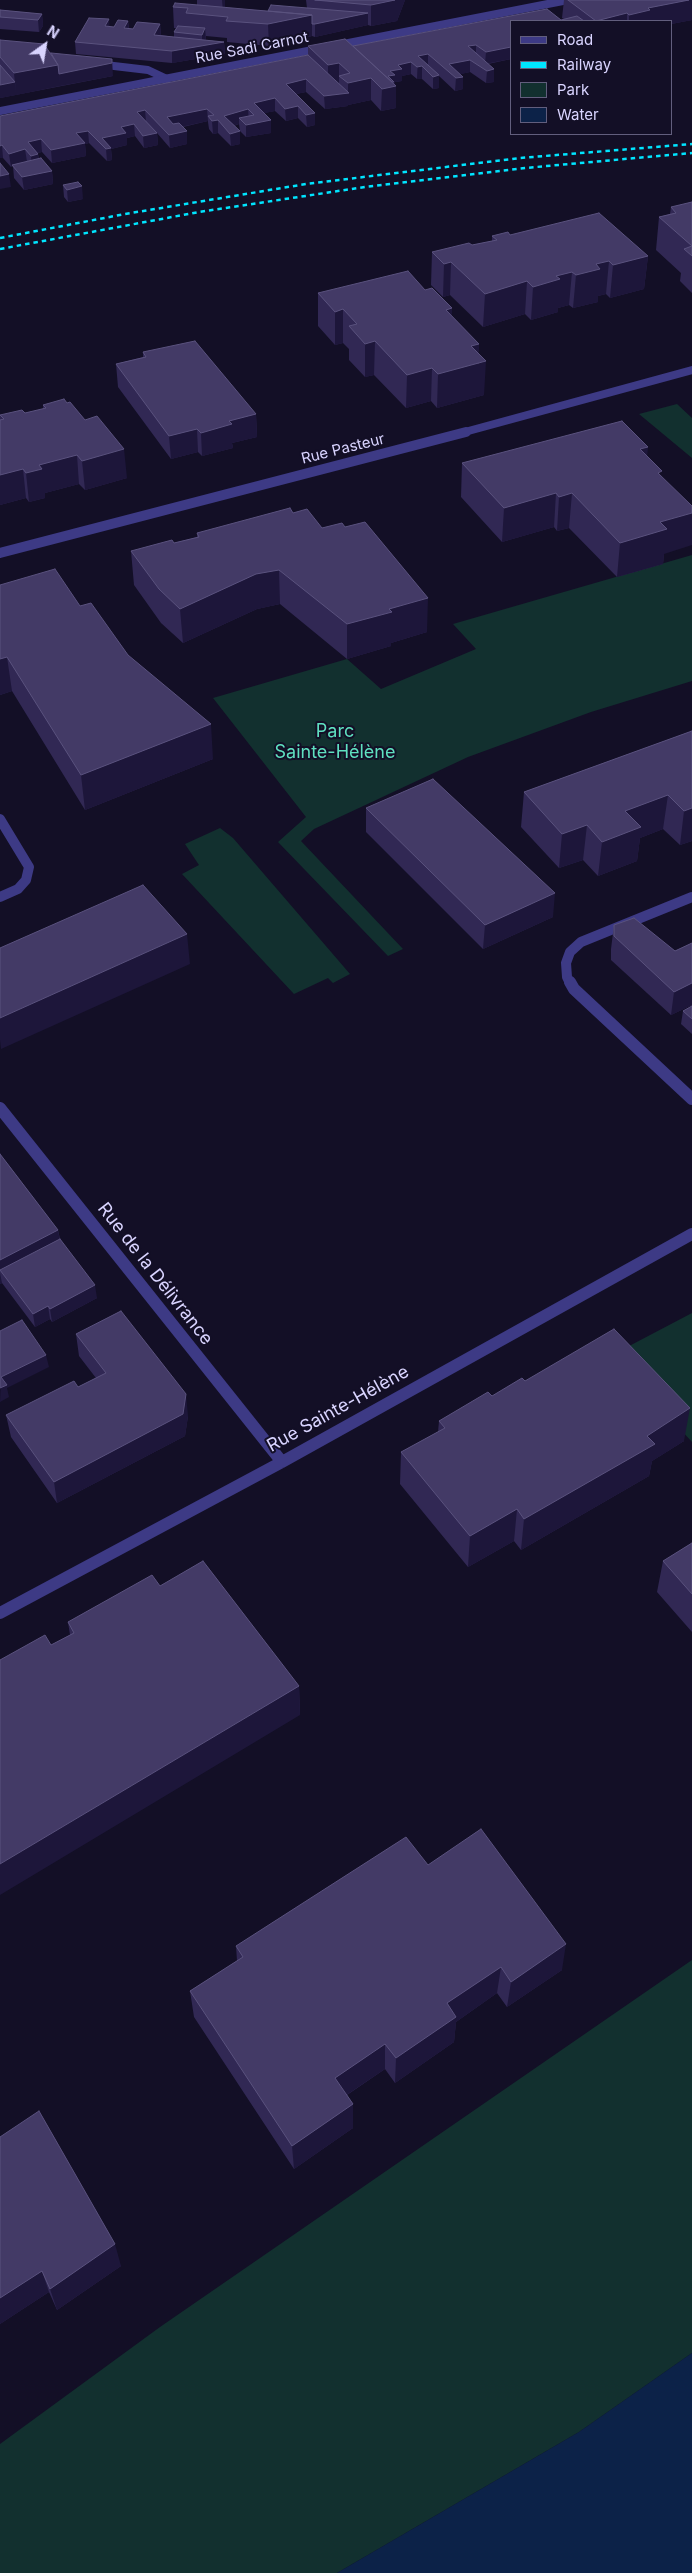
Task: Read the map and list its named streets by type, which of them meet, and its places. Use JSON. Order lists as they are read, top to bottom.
{
  "streets": {
    "street": [
      "Rue Sadi Carnot",
      "Rue Pasteur",
      "Rue de la Délivrance",
      "Rue Sainte-Hélène"
    ]
  },
  "crossings": [
    ["Rue de la Délivrance", "Rue Sainte-Hélène"]
  ],
  "parks": ["Parc Sainte-Hélène"],
  "legend": [
    "Road",
    "Railway",
    "Park",
    "Water"
  ],
  "north": "top right"
}
